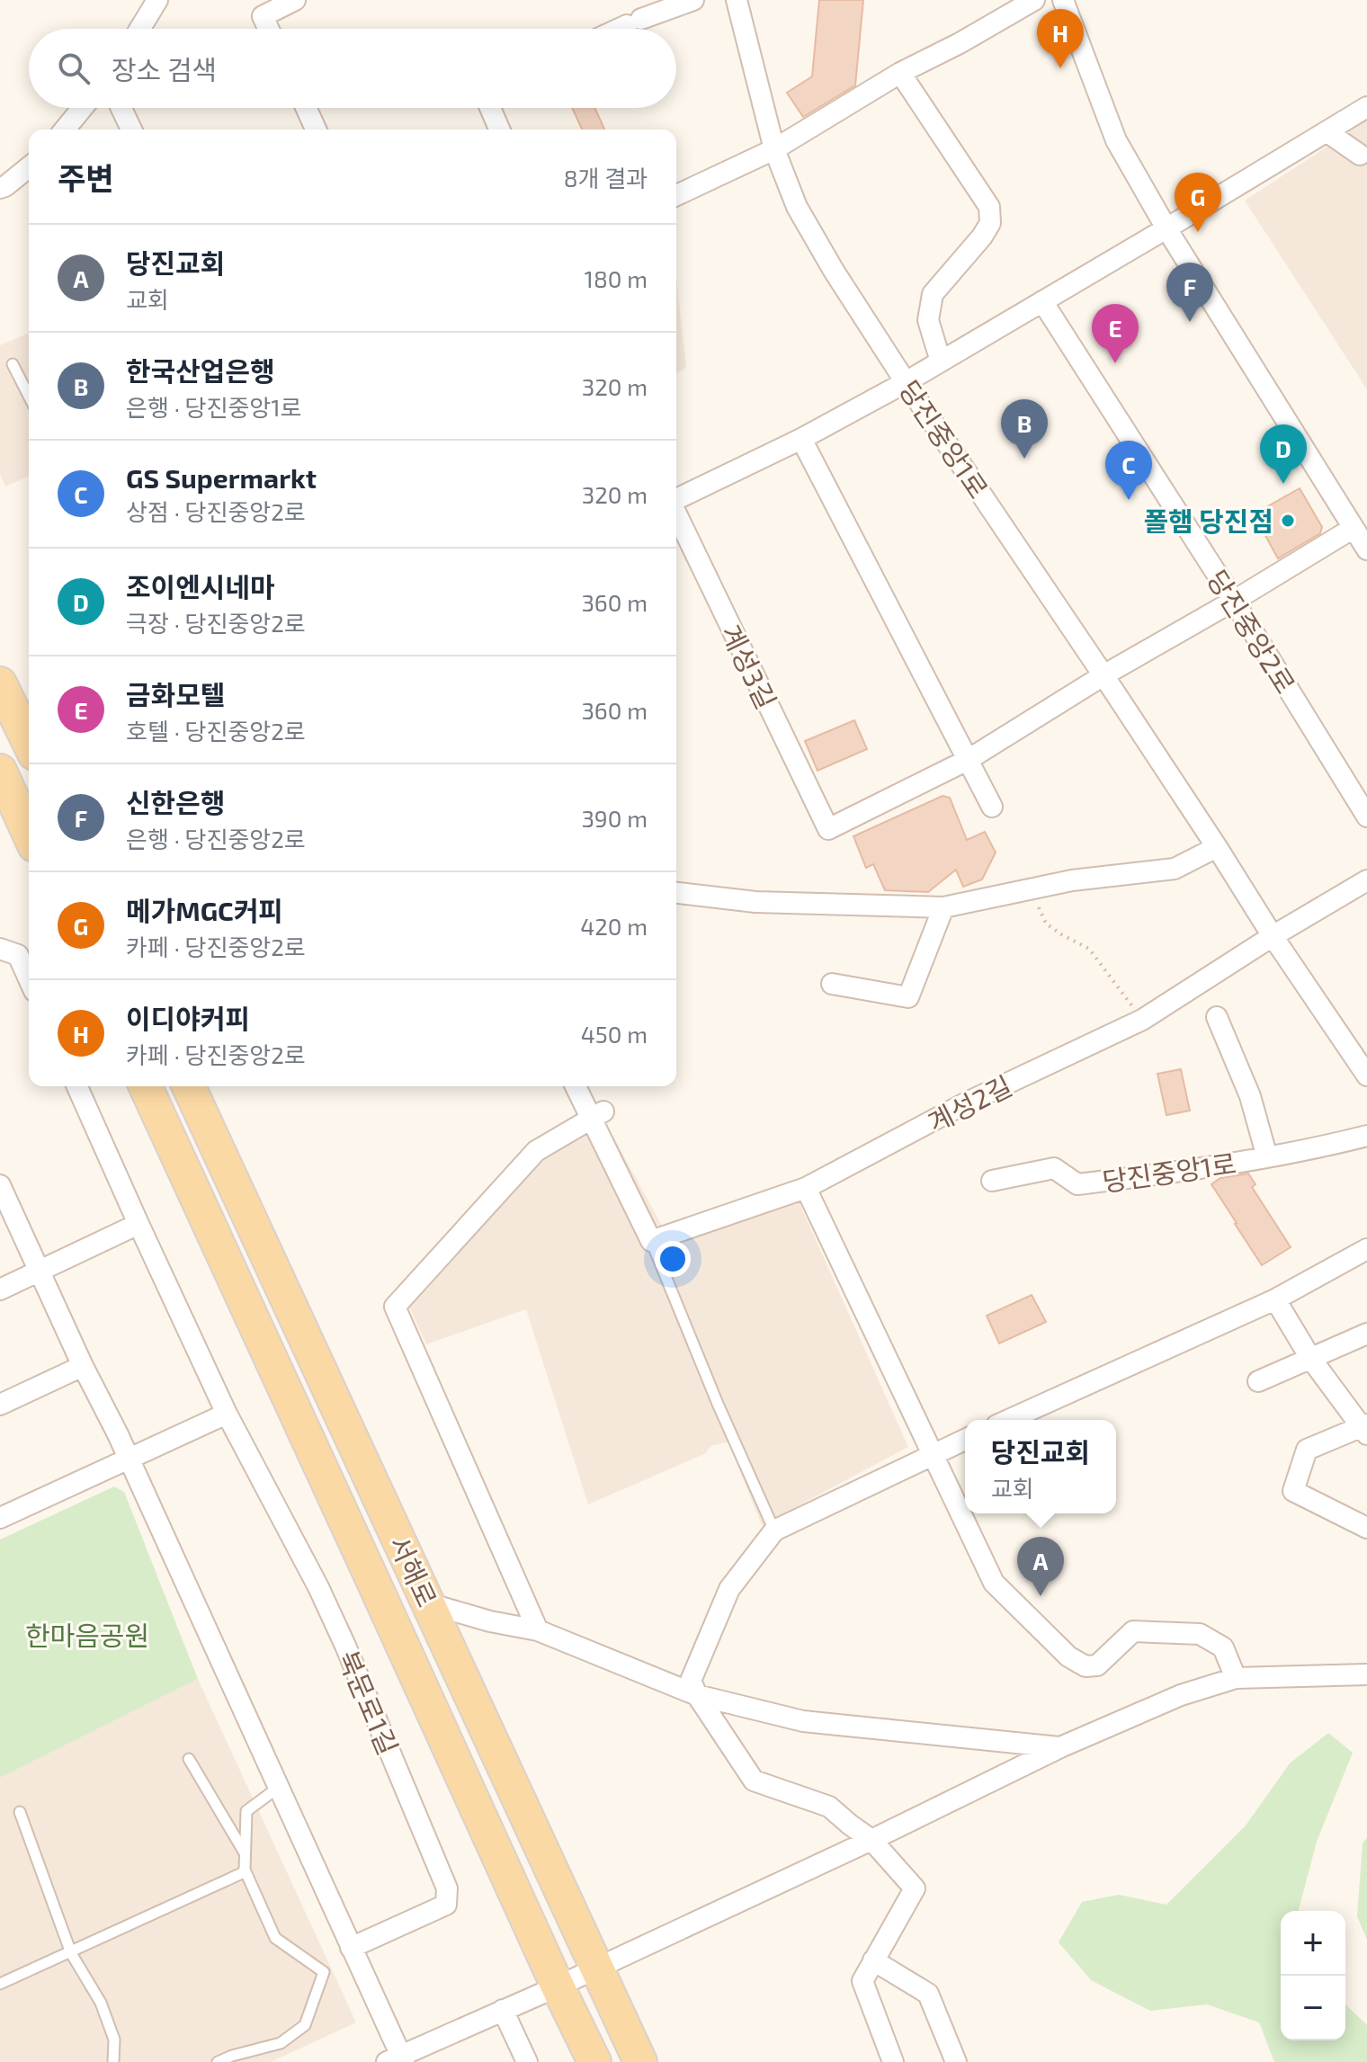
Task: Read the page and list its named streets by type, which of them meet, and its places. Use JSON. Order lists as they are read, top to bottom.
{
  "streets": {
    "main road": ["서해로"],
    "street": [
      "당진중앙1로",
      "당진중앙2로",
      "계성3길",
      "계성2길",
      "북문로1길"
    ]
  },
  "crossings": [
    ["당진중앙1로", "계성3길"],
    ["당진중앙1로", "계성2길"]
  ],
  "parks": ["한마음공원"],
  "places": ["폴햄 당진점"],
  "page": {
    "pins": [
      "H",
      "G",
      "F",
      "E",
      "B",
      "D",
      "C",
      "A"
    ],
    "search": "장소 검색",
    "heading": ["주변", "8개 결과"],
    "list": [
      {
        "mark": "A",
        "name": "당진교회",
        "note": "교회",
        "value": "180 m"
      },
      {
        "mark": "B",
        "name": "한국산업은행",
        "note": "은행 · 당진중앙1로",
        "value": "320 m"
      },
      {
        "mark": "C",
        "name": "GS Supermarkt",
        "note": "상점 · 당진중앙2로",
        "value": "320 m"
      },
      {
        "mark": "D",
        "name": "조이엔시네마",
        "note": "극장 · 당진중앙2로",
        "value": "360 m"
      },
      {
        "mark": "E",
        "name": "금화모텔",
        "note": "호텔 · 당진중앙2로",
        "value": "360 m"
      },
      {
        "mark": "F",
        "name": "신한은행",
        "note": "은행 · 당진중앙2로",
        "value": "390 m"
      },
      {
        "mark": "G",
        "name": "메가MGC커피",
        "note": "카페 · 당진중앙2로",
        "value": "420 m"
      },
      {
        "mark": "H",
        "name": "이디야커피",
        "note": "카페 · 당진중앙2로",
        "value": "450 m"
      }
    ],
    "popup": ["당진교회", "교회"],
    "map_buttons": ["+", "−"]
  }
}
